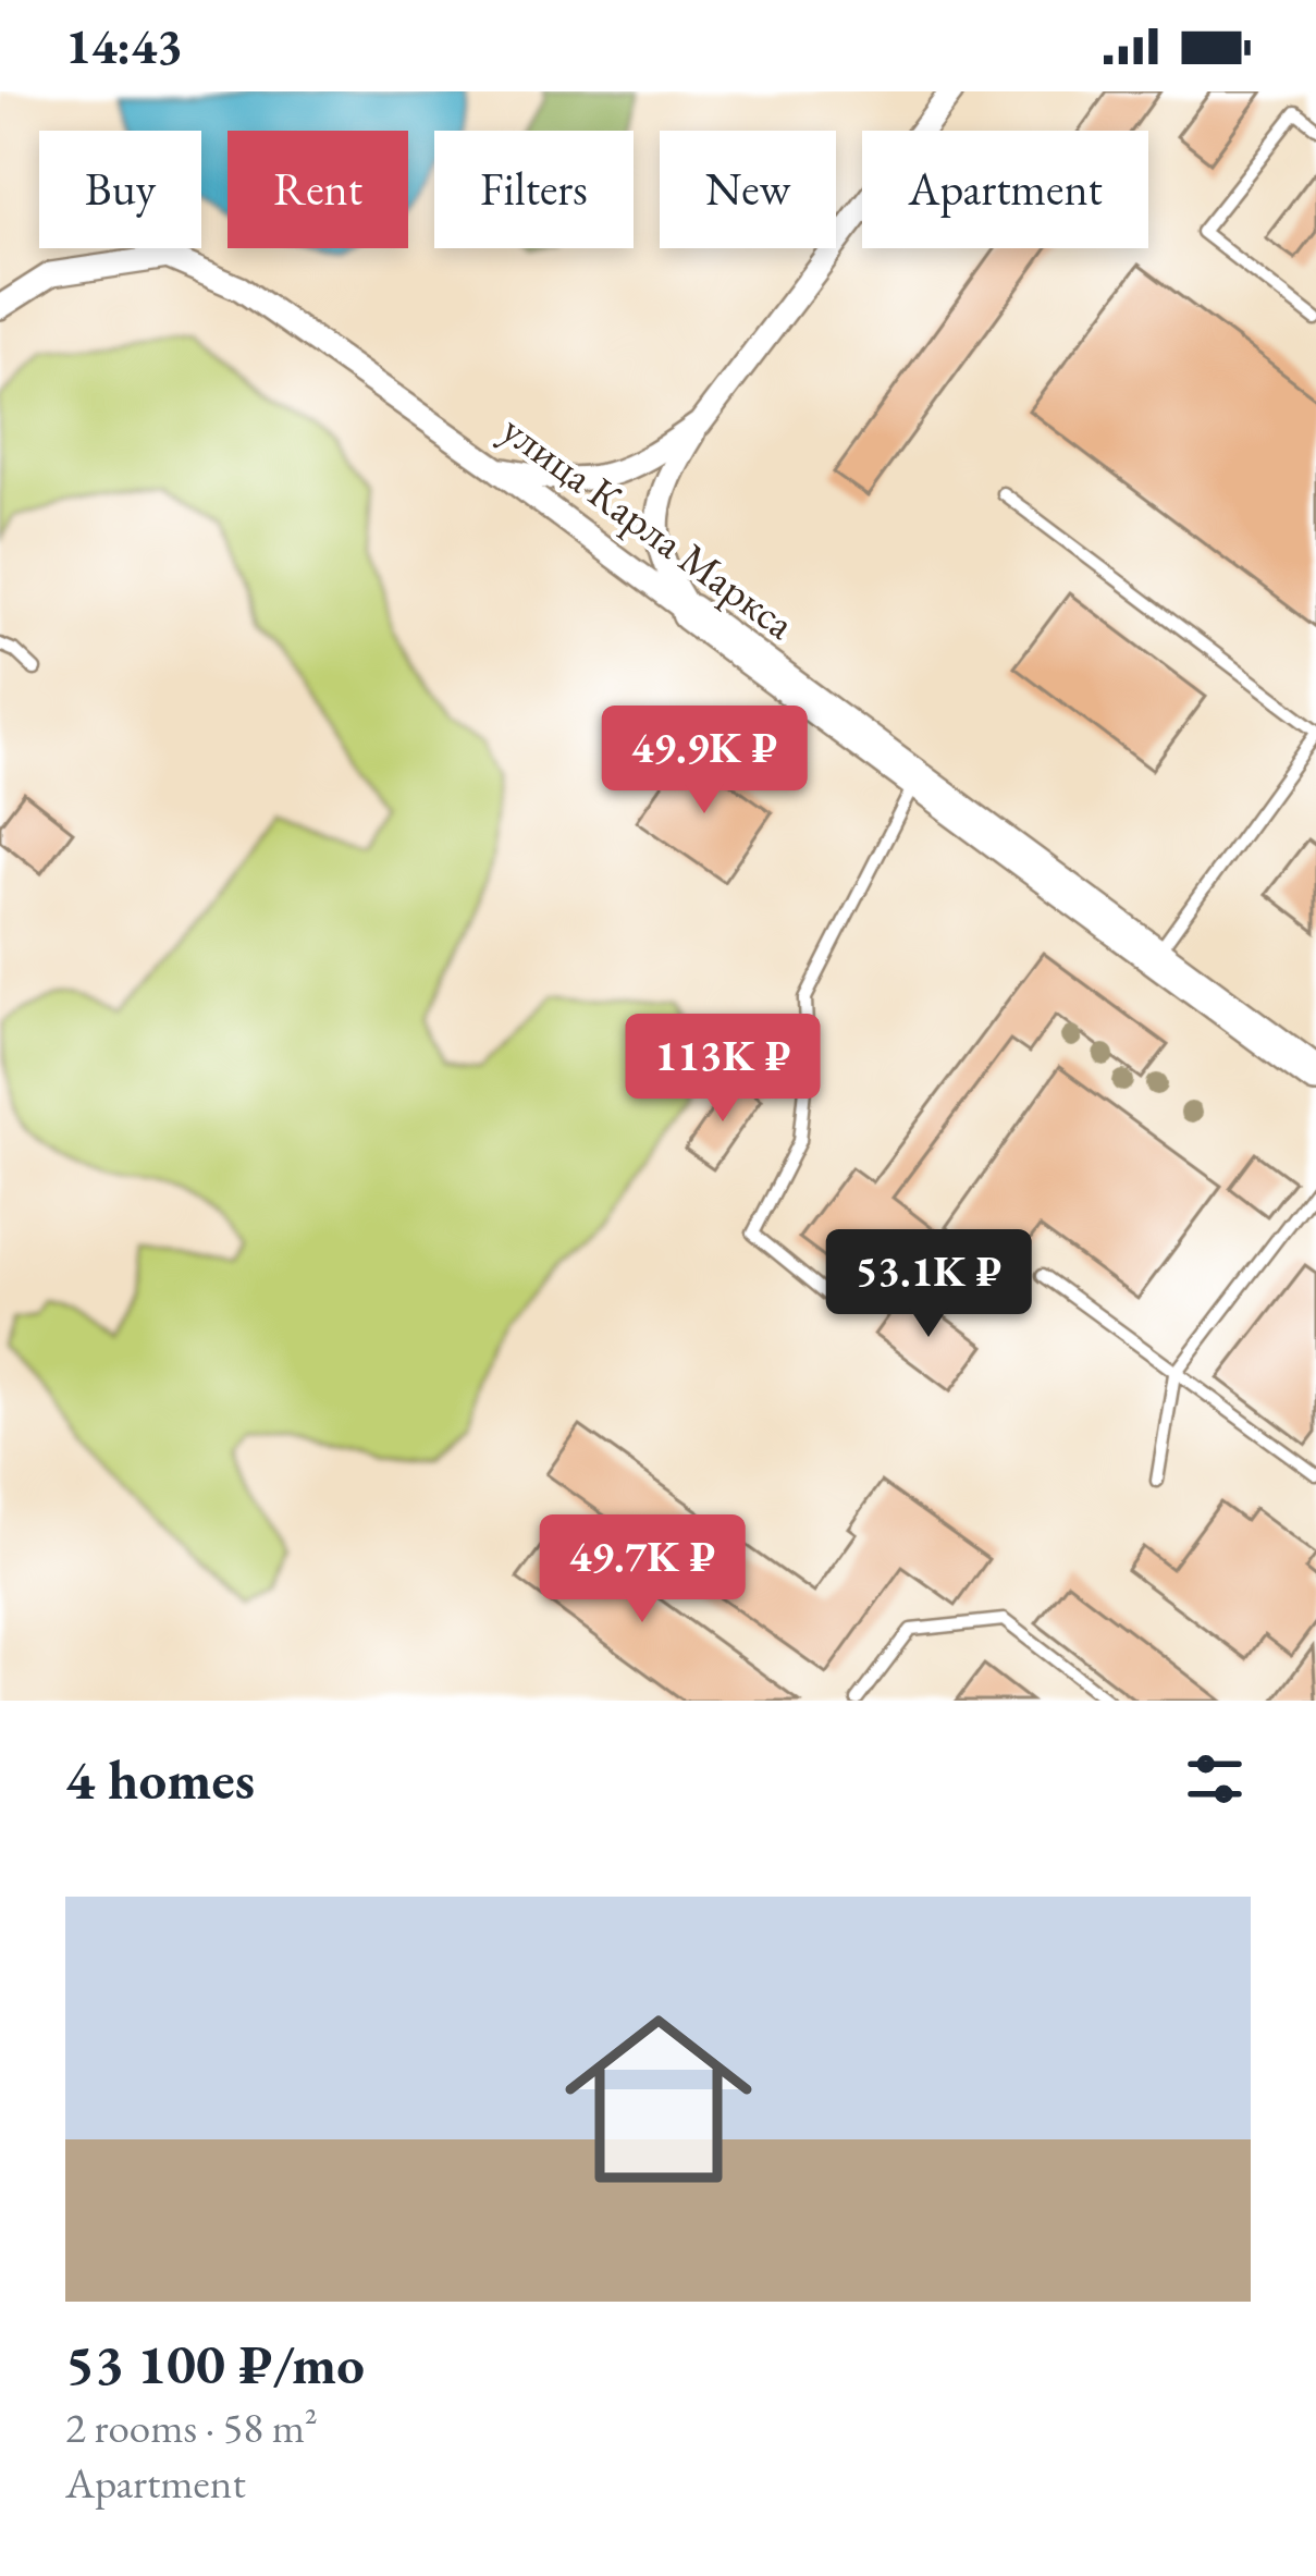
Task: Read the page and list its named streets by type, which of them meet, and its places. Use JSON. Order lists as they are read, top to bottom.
{
  "streets": {
    "street": ["улица Карла Маркса"]
  },
  "page": {
    "status": "14:43",
    "chip": [
      "Buy",
      "Rent",
      "Filters",
      "New",
      "Apartment"
    ],
    "price": [
      "49.9K ₽",
      "113K ₽",
      "53.1K ₽",
      "49.7K ₽"
    ],
    "heading": "4 homes",
    "list": [
      {
        "name": "53 100 ₽/mo",
        "note": "2 rooms · 58 m² · Apartment"
      }
    ]
  }
}
